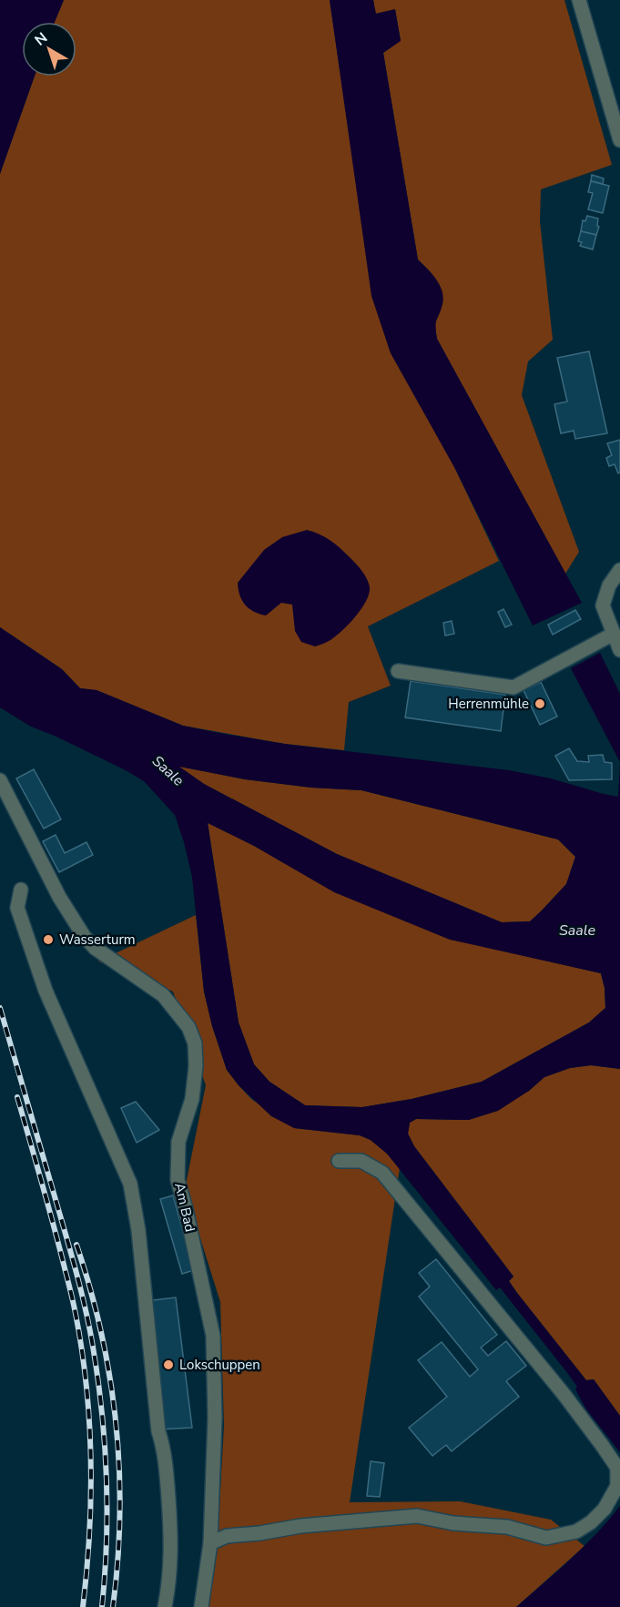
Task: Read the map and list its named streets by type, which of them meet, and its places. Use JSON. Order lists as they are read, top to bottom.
{
  "streets": {
    "street": ["Am Bad"]
  },
  "water": ["Saale"],
  "places": ["Herrenmühle", "Wasserturm", "Lokschuppen"],
  "north": "top left"
}
